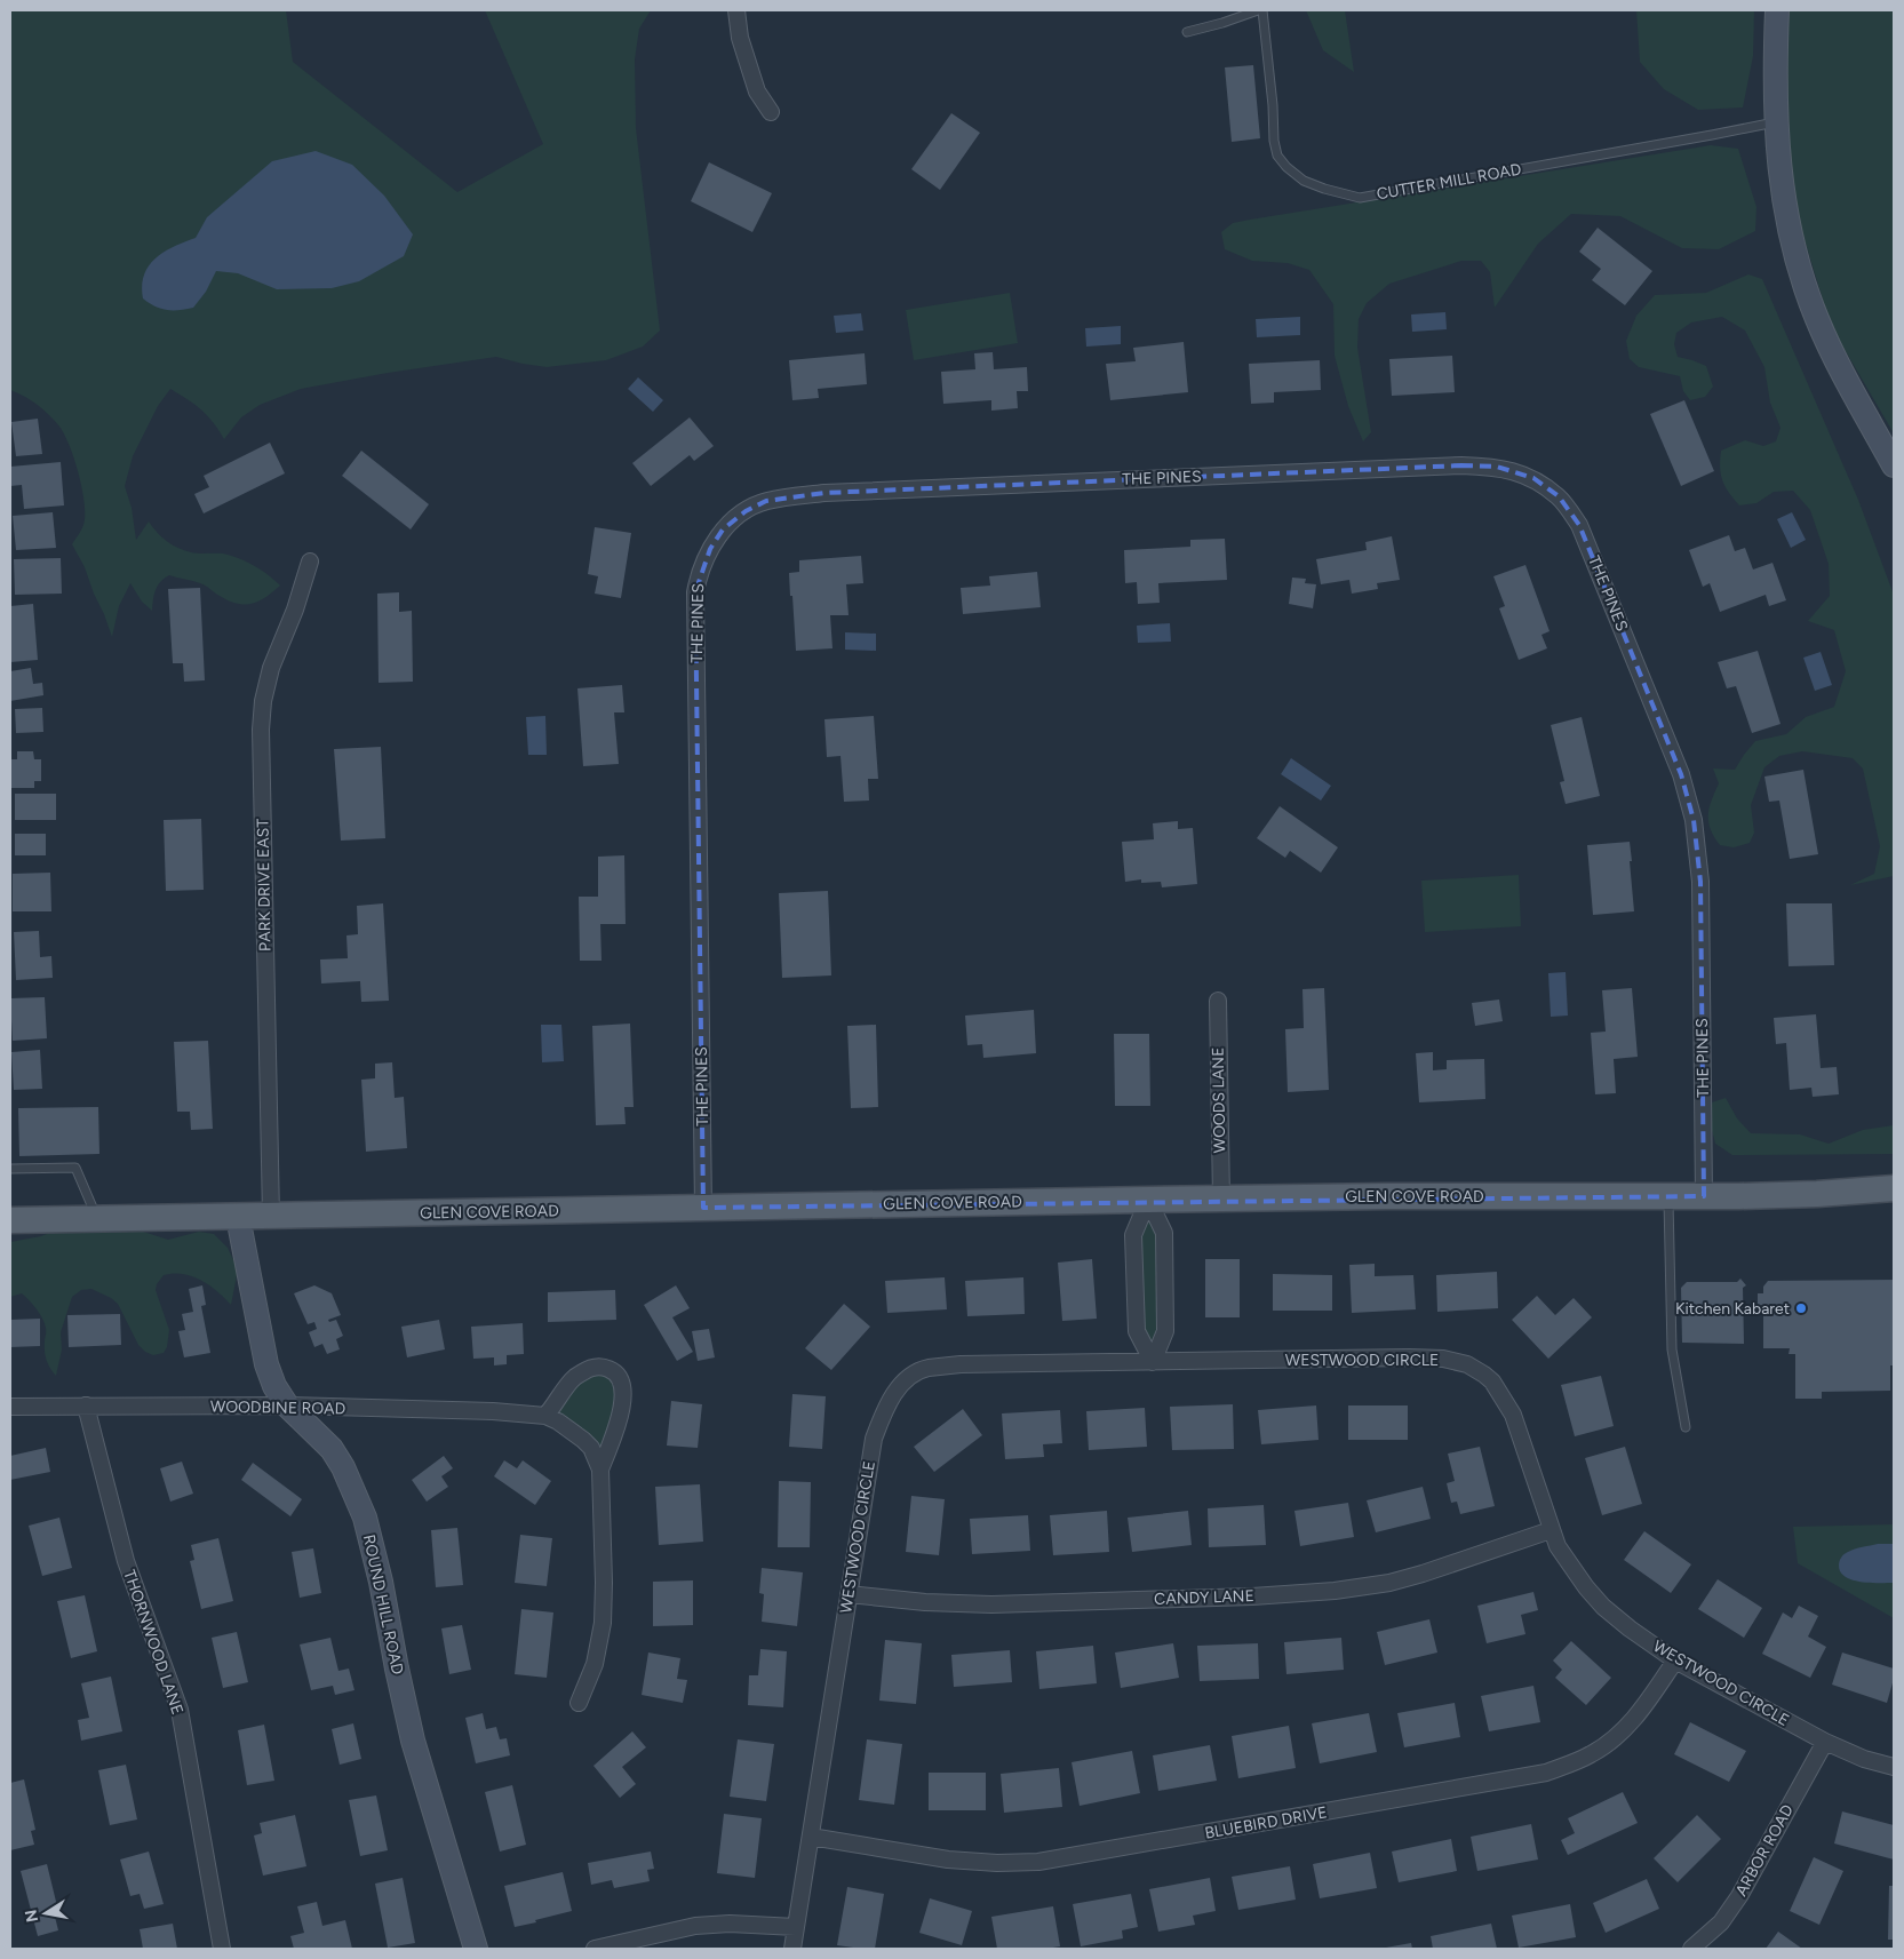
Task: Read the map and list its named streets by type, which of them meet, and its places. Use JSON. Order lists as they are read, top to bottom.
{
  "streets": {
    "main road": ["GLEN COVE ROAD"],
    "street": [
      "THE PINES",
      "PARK DRIVE EAST",
      "WOODS LANE",
      "WESTWOOD CIRCLE",
      "WOODBINE ROAD",
      "CANDY LANE",
      "ROUND HILL ROAD",
      "THORNWOOD LANE",
      "BLUEBIRD DRIVE",
      "ARBOR ROAD"
    ],
    "lane": ["CUTTER MILL ROAD"]
  },
  "crossings": [
    ["THE PINES", "GLEN COVE ROAD"],
    ["PARK DRIVE EAST", "GLEN COVE ROAD"],
    ["WOODS LANE", "GLEN COVE ROAD"],
    ["GLEN COVE ROAD", "ROUND HILL ROAD"],
    ["WESTWOOD CIRCLE", "CANDY LANE"],
    ["WESTWOOD CIRCLE", "BLUEBIRD DRIVE"],
    ["WESTWOOD CIRCLE", "ARBOR ROAD"],
    ["WOODBINE ROAD", "ROUND HILL ROAD"],
    ["WOODBINE ROAD", "THORNWOOD LANE"]
  ],
  "places": ["Kitchen Kabaret"],
  "north": "left"
}
